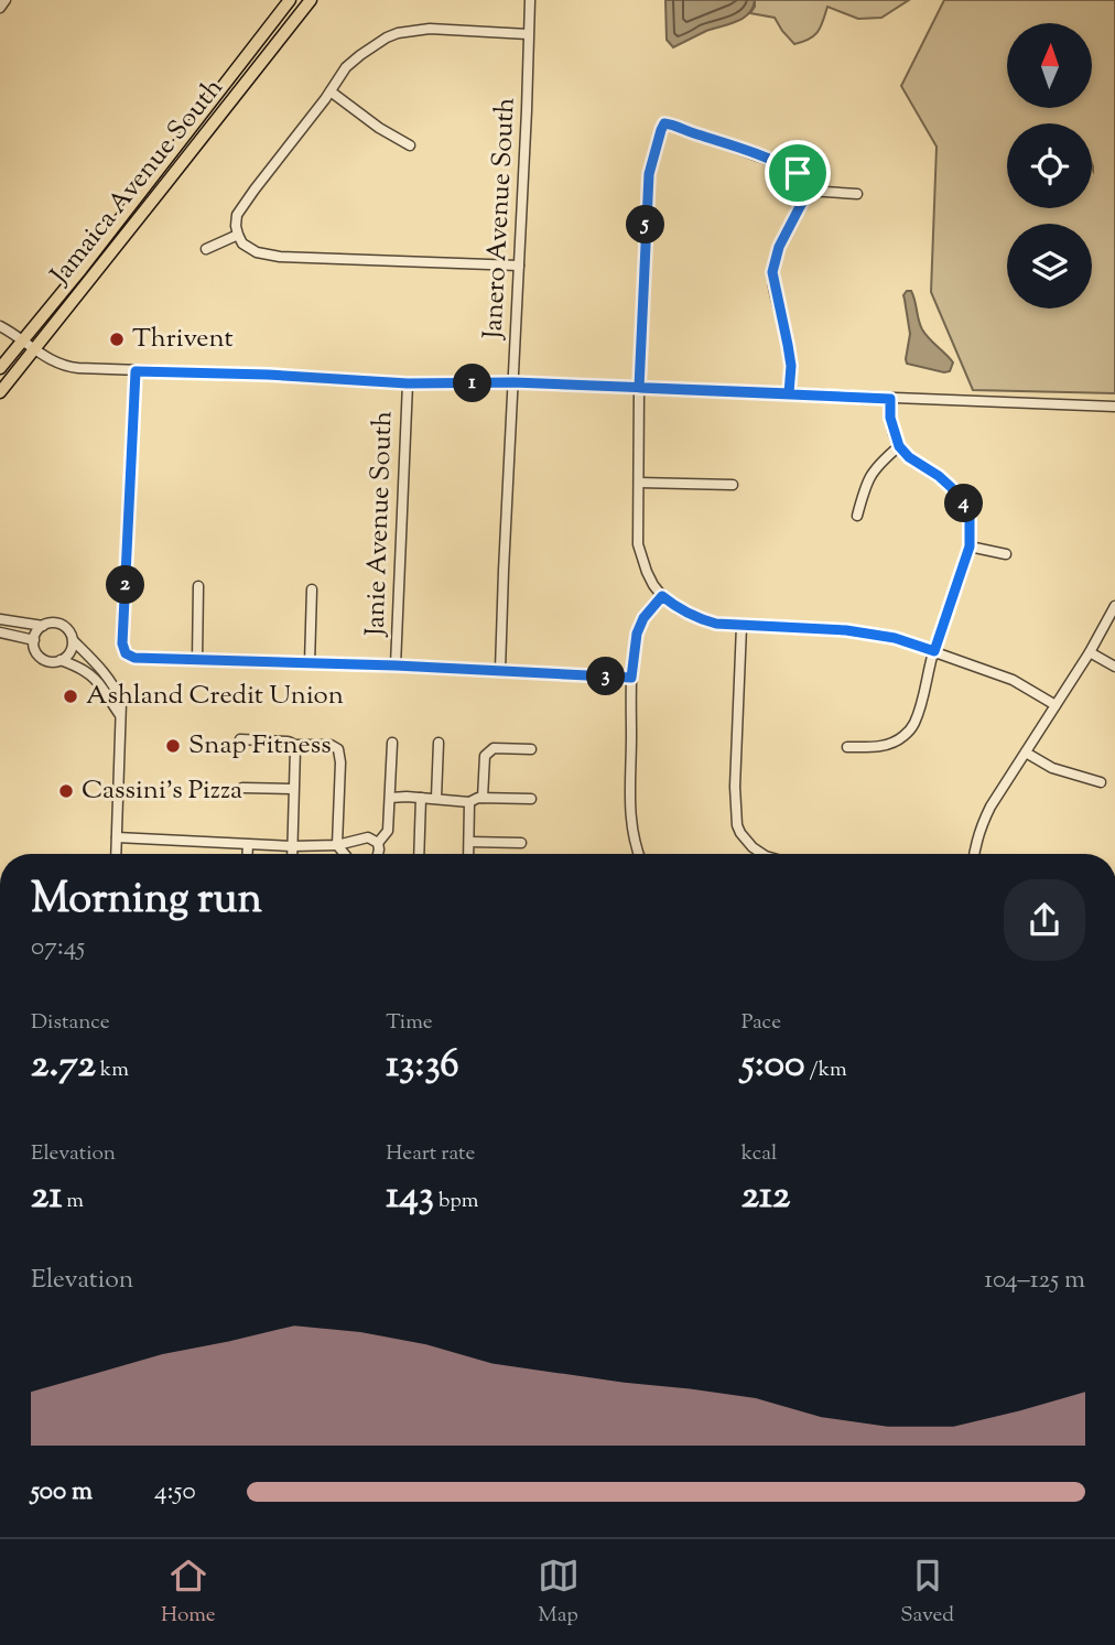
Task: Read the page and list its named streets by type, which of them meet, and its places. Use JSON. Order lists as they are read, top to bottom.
{
  "streets": {
    "main road": ["Jamaica Avenue South"],
    "street": ["Janero Avenue South", "Janie Avenue South"]
  },
  "places": [
    "Thrivent",
    "Ashland Credit Union",
    "Snap Fitness",
    "Cassini's Pizza"
  ],
  "north": "top",
  "page": {
    "pins": [
      "5",
      "1",
      "4",
      "2",
      "3"
    ],
    "heading": ["Morning run", "07:45"],
    "stats": [
      ["Distance", "2.72 km"],
      ["Time", "13:36"],
      ["Pace", "5:00 /km"],
      ["Elevation", "21 m"],
      ["Heart rate", "143 bpm"],
      ["kcal", "212"]
    ],
    "chart": ["Elevation", "104–125 m"],
    "list": [
      {
        "name": "500 m",
        "note": "4:50"
      }
    ],
    "tabs": ["Home", "Map", "Saved"]
  }
}
